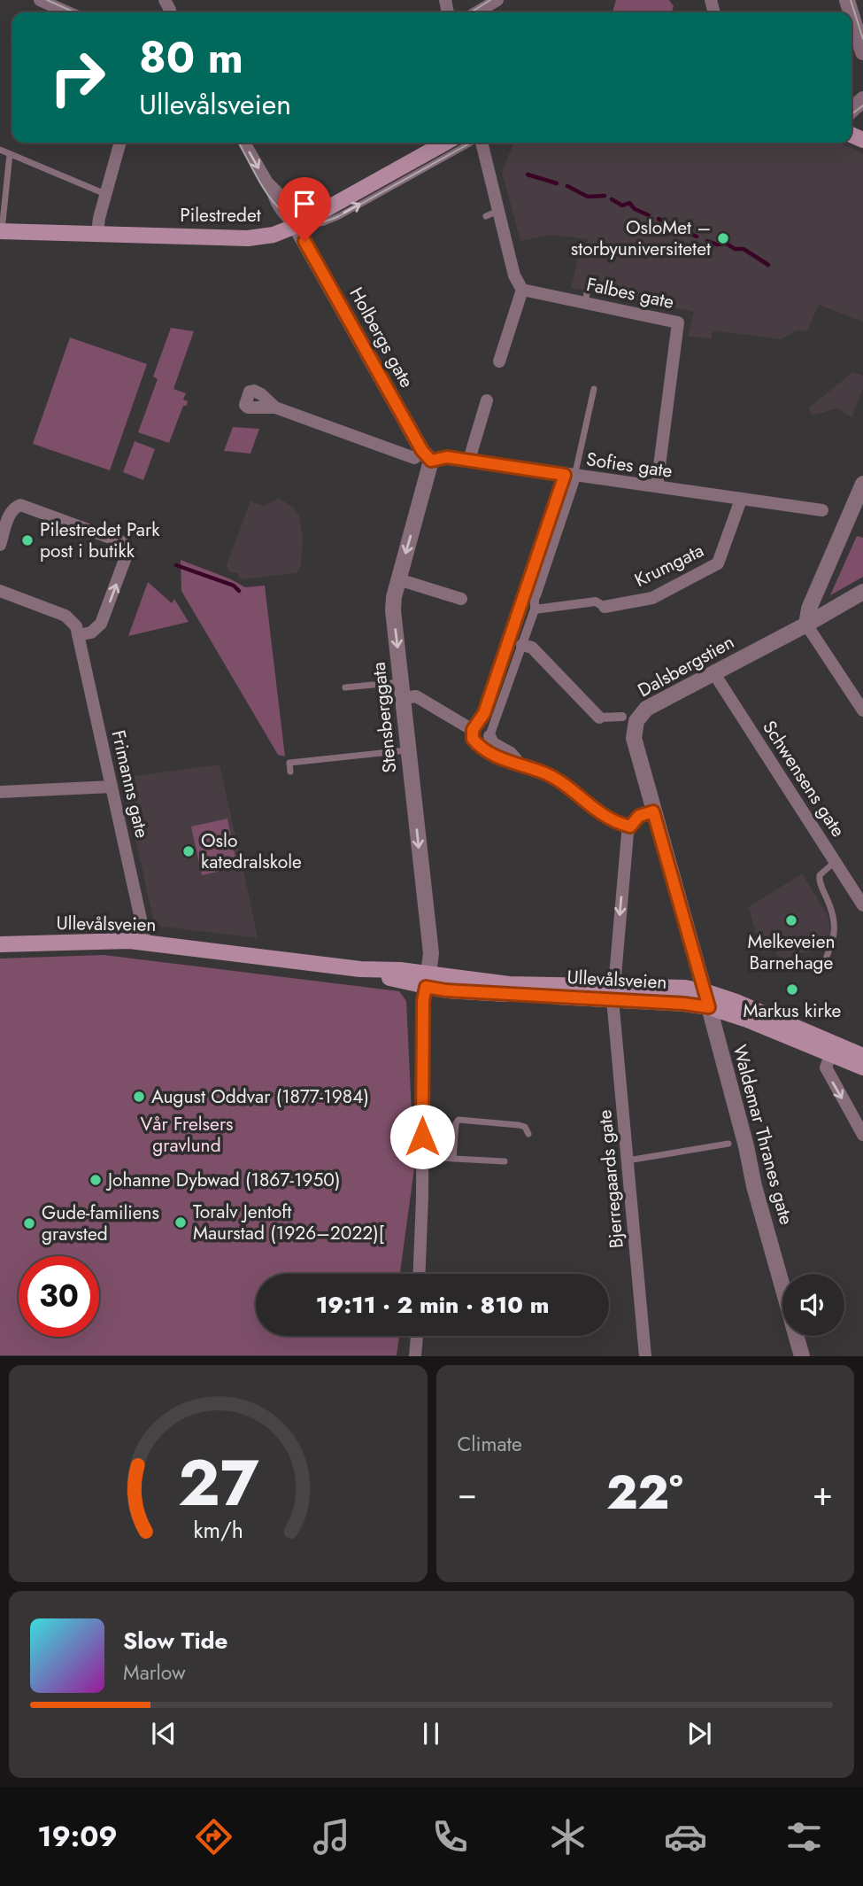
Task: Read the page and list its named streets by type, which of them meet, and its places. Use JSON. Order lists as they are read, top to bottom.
{
  "streets": {
    "main road": ["Pilestredet", "Ullevålsveien"],
    "street": [
      "Falbes gate",
      "Holbergs gate",
      "Sofies gate",
      "Krumgata",
      "Dalsbergstien",
      "Stensberggata",
      "Schwensens gate",
      "Frimanns gate",
      "Waldemar Thranes gate",
      "Bjerregaards gate"
    ]
  },
  "crossings": [
    ["Pilestredet", "Holbergs gate"],
    ["Falbes gate", "Sofies gate"],
    ["Holbergs gate", "Sofies gate"],
    ["Holbergs gate", "Stensberggata"],
    ["Sofies gate", "Krumgata"],
    ["Sofies gate", "Stensberggata"],
    ["Dalsbergstien", "Schwensens gate"],
    ["Dalsbergstien", "Waldemar Thranes gate"],
    ["Stensberggata", "Ullevålsveien"],
    ["Frimanns gate", "Ullevålsveien"],
    ["Ullevålsveien", "Waldemar Thranes gate"],
    ["Ullevålsveien", "Bjerregaards gate"]
  ],
  "parks": ["Vår Frelsers gravlund"],
  "places": [
    "OsloMet – storbyuniversitetet",
    "Pilestredet Park post i butikk",
    "Oslo katedralskole",
    "Melkeveien Barnehage",
    "Markus kirke",
    "August Oddvar (1877-1984)",
    "Johanne Dybwad (1867-1950)",
    "Toralv Jentoft Maurstad (1926–2022)[",
    "Gude-familiens gravsted"
  ],
  "page": {
    "turn": ["80 m", "Ullevålsveien"],
    "limit": "30",
    "trip": "19:11 · 2 min · 810 m",
    "tile": "Climate",
    "heat": ["−", "22°", "+"],
    "song": ["Slow Tide", "Marlow"],
    "tabs": "19:09",
    "gauge": ["27", "km/h"]
  }
}
